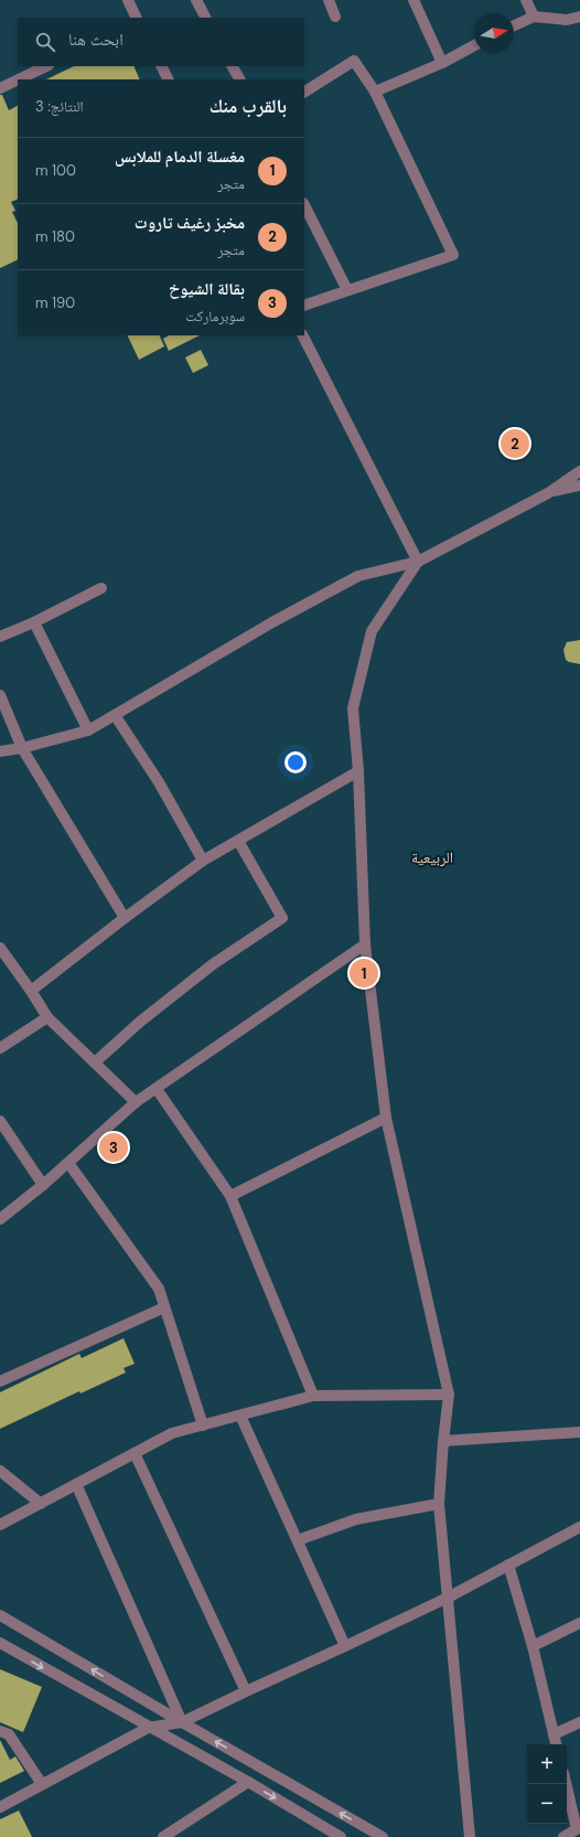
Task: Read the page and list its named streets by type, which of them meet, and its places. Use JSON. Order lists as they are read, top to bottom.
{
  "districts": ["الربيعية"],
  "north": "right",
  "page": {
    "search": "ابحث هنا",
    "heading": ["بالقرب منك", "النتائج: 3"],
    "list": [
      {
        "mark": "1",
        "name": "مغسلة الدمام للملابس",
        "note": "متجر",
        "value": "100 m"
      },
      {
        "mark": "2",
        "name": "مخبز رغيف تاروت",
        "note": "متجر",
        "value": "180 m"
      },
      {
        "mark": "3",
        "name": "بقالة الشيوخ",
        "note": "سوبرماركت",
        "value": "190 m"
      }
    ],
    "pins": ["2", "1", "3"],
    "map_buttons": ["+", "−"]
  }
}
